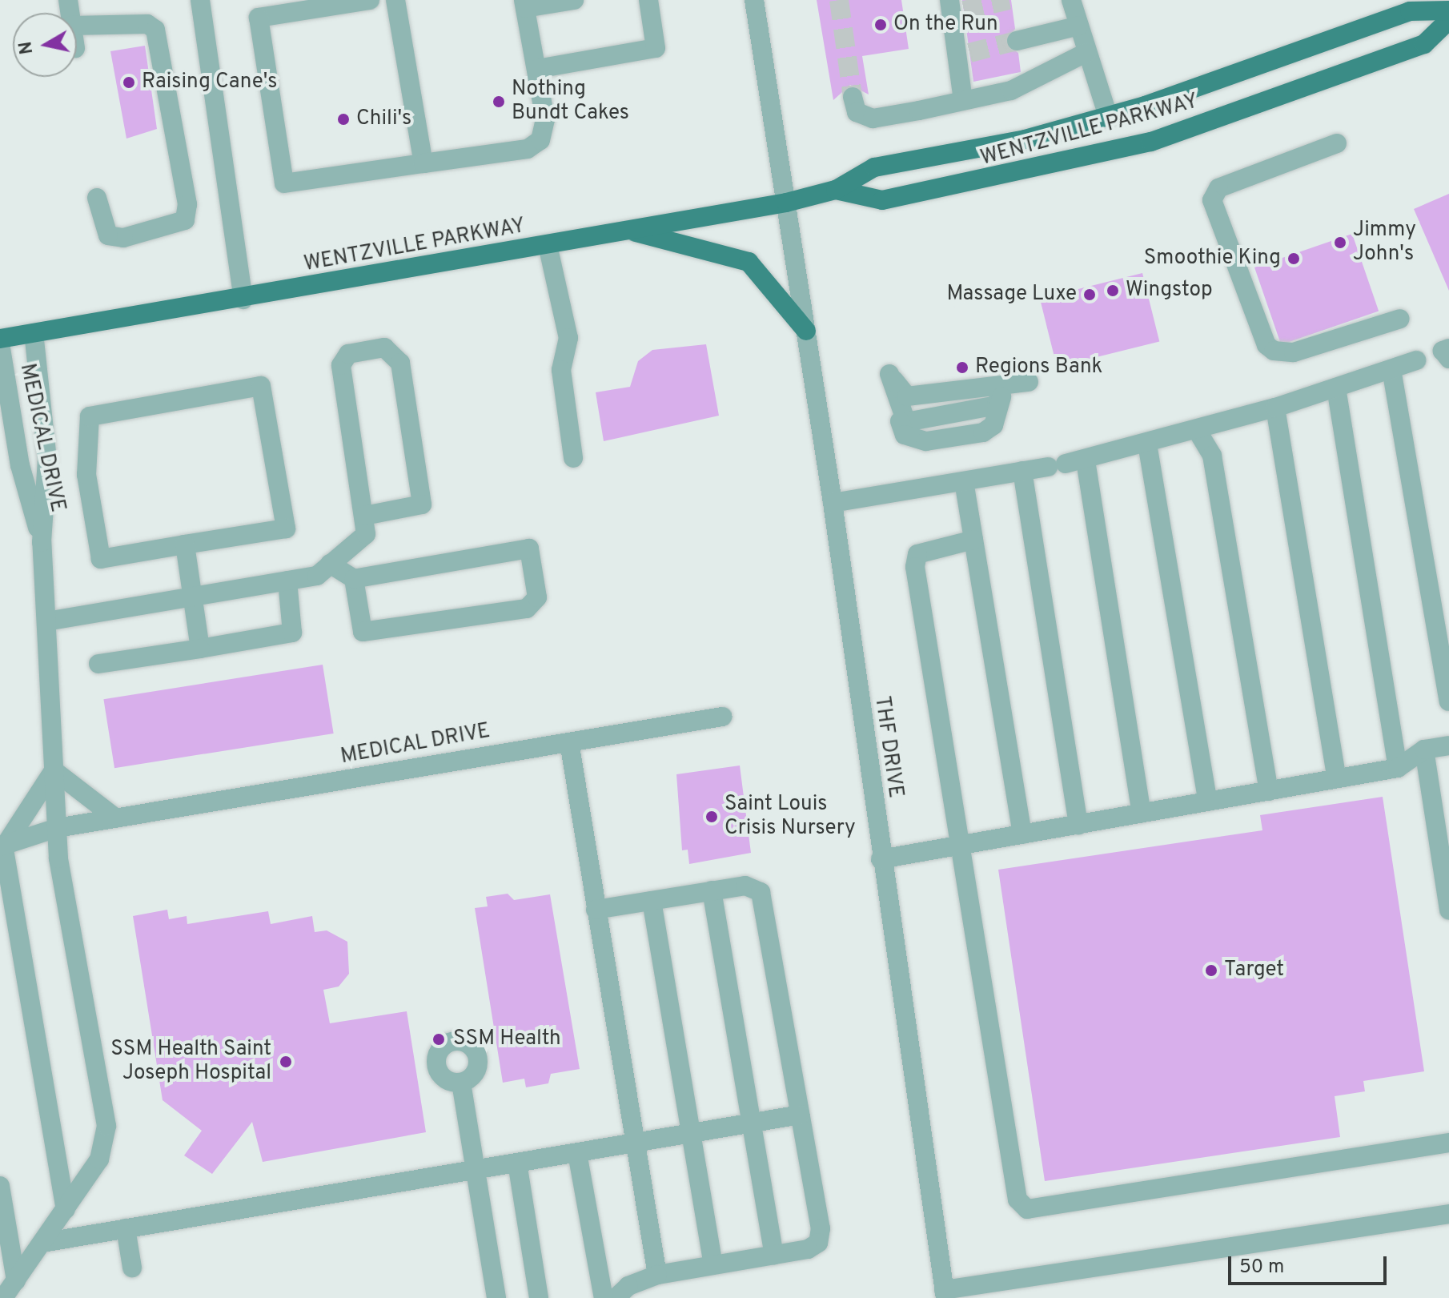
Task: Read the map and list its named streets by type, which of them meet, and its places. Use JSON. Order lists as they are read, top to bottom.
{
  "streets": {
    "main road": ["WENTZVILLE PARKWAY"],
    "street": ["MEDICAL DRIVE", "THF DRIVE"]
  },
  "crossings": [
    ["WENTZVILLE PARKWAY", "MEDICAL DRIVE"],
    ["WENTZVILLE PARKWAY", "THF DRIVE"]
  ],
  "places": [
    "On the Run",
    "Raising Cane's",
    "Nothing Bundt Cakes",
    "Chili's",
    "Jimmy John's",
    "Smoothie King",
    "Wingstop",
    "Massage Luxe",
    "Regions Bank",
    "Saint Louis Crisis Nursery",
    "Target",
    "SSM Health",
    "SSM Health Saint Joseph Hospital"
  ],
  "scale_bar": "50 m",
  "north": "left"
}
